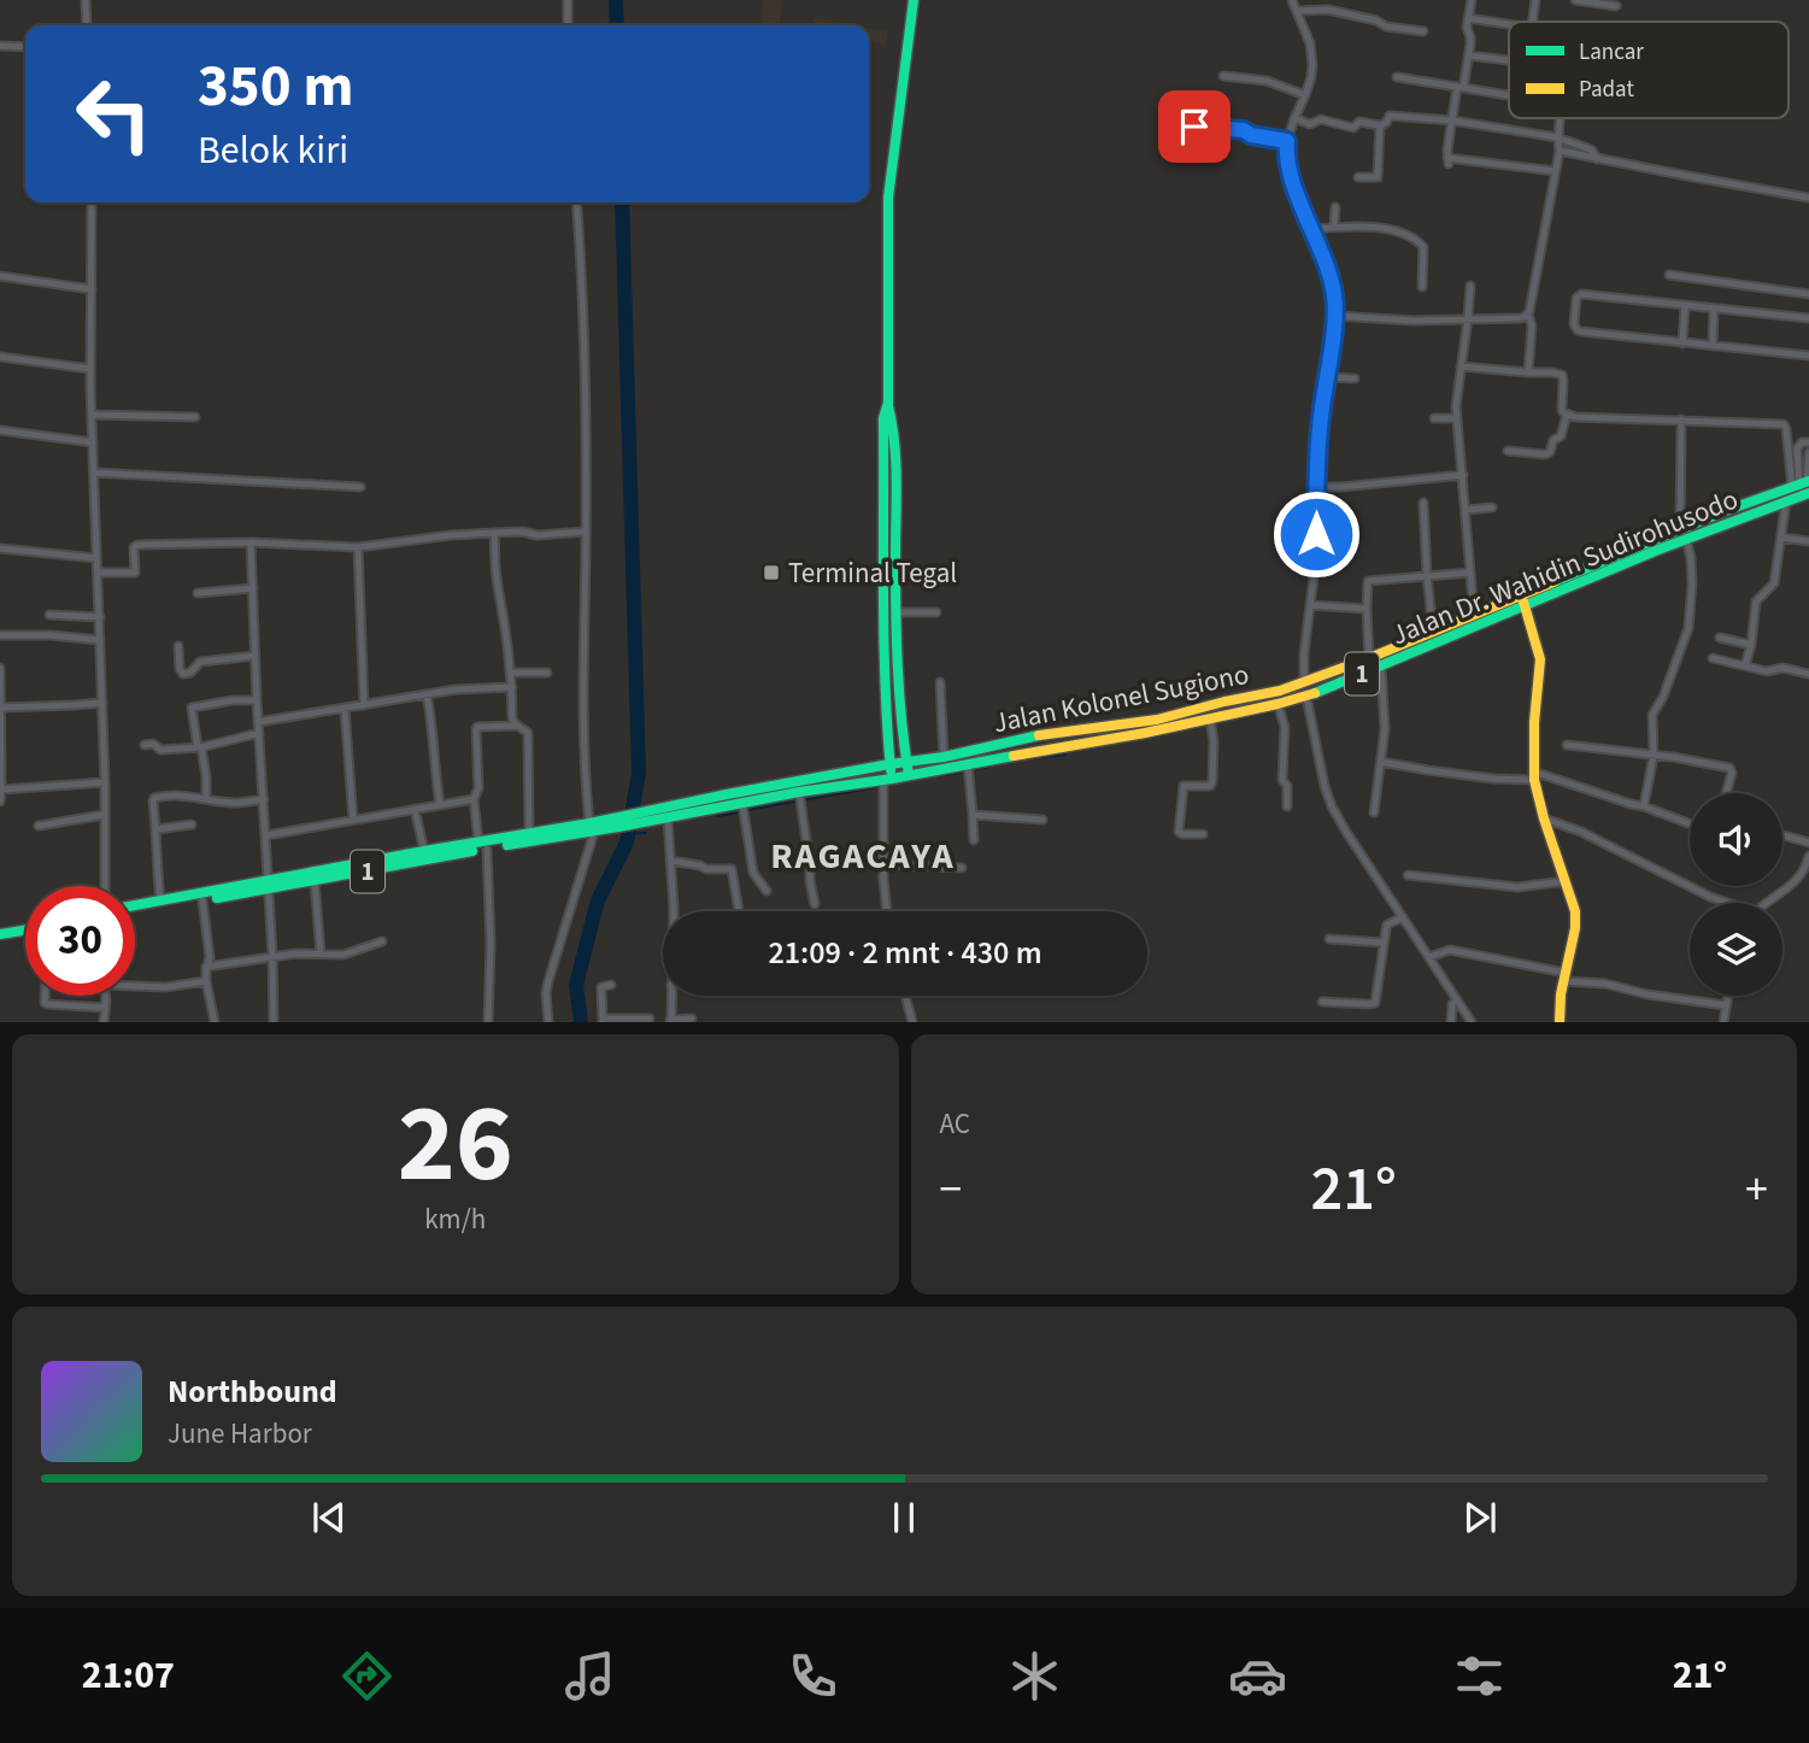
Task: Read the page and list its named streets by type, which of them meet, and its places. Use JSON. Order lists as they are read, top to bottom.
{
  "streets": {
    "main road": ["Jalan Dr. Wahidin Sudirohusodo", "1", "Jalan Kolonel Sugiono"]
  },
  "crossings": [
    ["Jalan Dr. Wahidin Sudirohusodo", "1"],
    ["Jalan Dr. Wahidin Sudirohusodo", "Jalan Kolonel Sugiono"],
    ["1", "Jalan Kolonel Sugiono"]
  ],
  "districts": ["RAGACAYA"],
  "places": {
    "transit": ["Terminal Tegal"]
  },
  "legend": ["Lancar", "Padat"],
  "page": {
    "turn": ["350 m", "Belok kiri"],
    "limit": "30",
    "trip": "21:09 · 2 mnt · 430 m",
    "tile": [
      ["26", "km/h"],
      "AC"
    ],
    "heat": ["−", "21°", "+"],
    "song": ["Northbound", "June Harbor"],
    "tabs": ["21:07", "21°"]
  }
}
